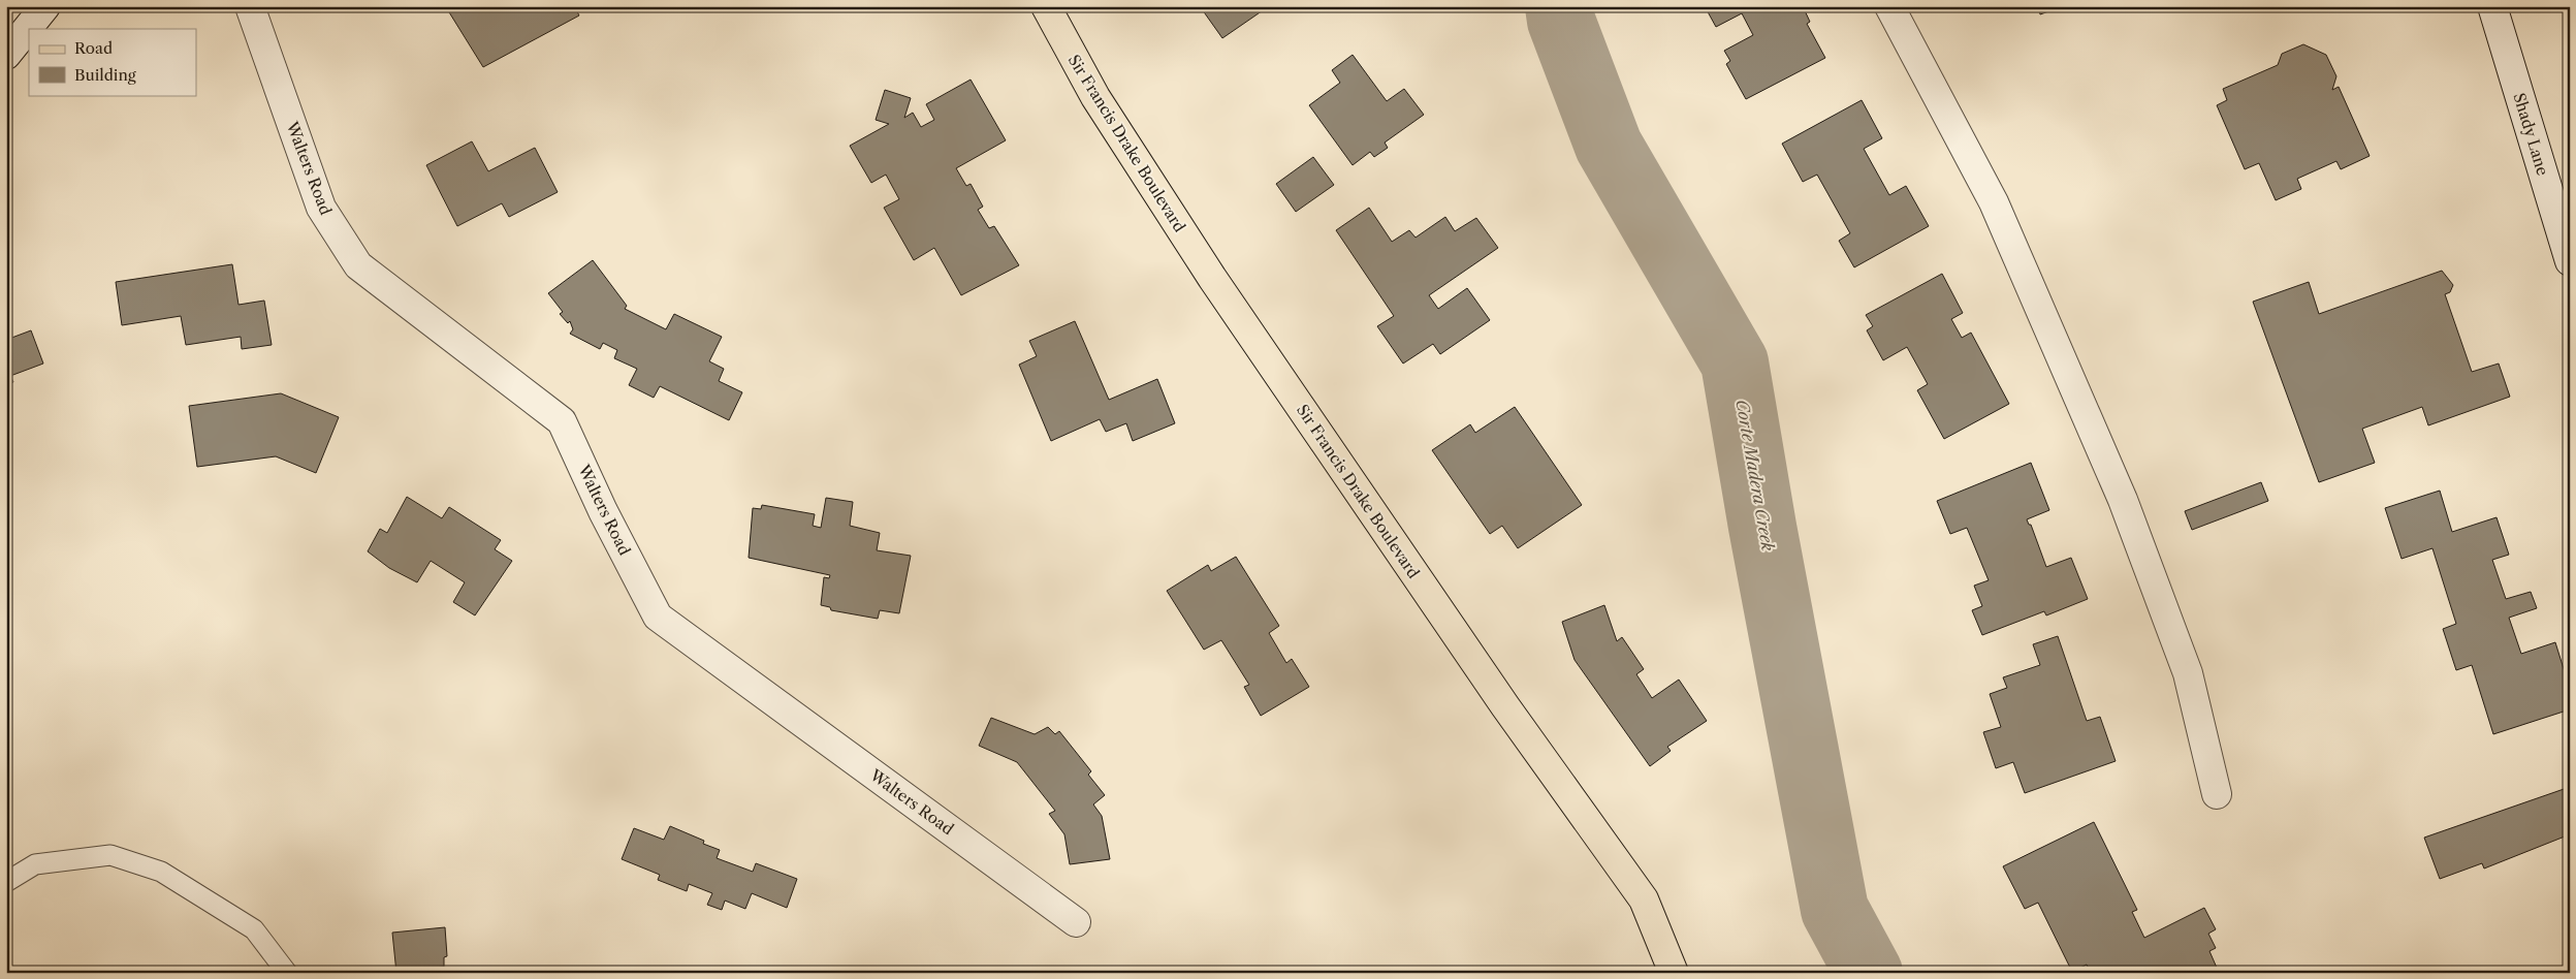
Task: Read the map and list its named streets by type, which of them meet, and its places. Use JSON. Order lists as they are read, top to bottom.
{
  "streets": {
    "main road": ["Sir Francis Drake Boulevard"],
    "street": ["Shady Lane", "Walters Road"]
  },
  "water": ["Corte Madera Creek"],
  "legend": ["Road", "Building"]
}
